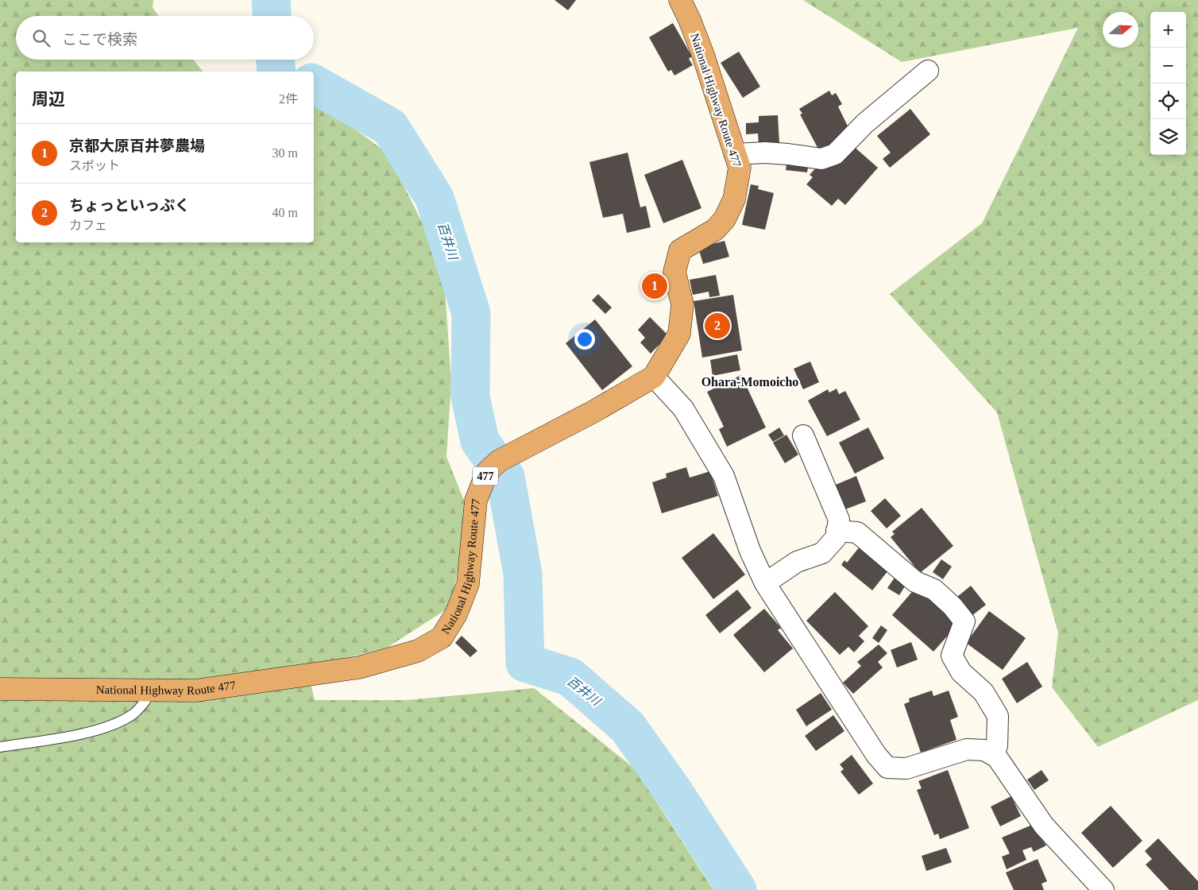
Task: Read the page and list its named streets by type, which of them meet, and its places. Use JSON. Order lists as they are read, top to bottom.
{
  "streets": {
    "highway": ["National Highway Route 477", "477"]
  },
  "districts": ["Ohara-Momoicho"],
  "water": ["百井川"],
  "north": "right",
  "page": {
    "map_buttons": ["+", "−"],
    "search": "ここで検索",
    "heading": ["周辺", "2件"],
    "list": [
      {
        "mark": "1",
        "name": "京都大原百井夢農場",
        "note": "スポット",
        "value": "30 m"
      },
      {
        "mark": "2",
        "name": "ちょっといっぷく",
        "note": "カフェ",
        "value": "40 m"
      }
    ],
    "pins": ["1", "2"]
  }
}
